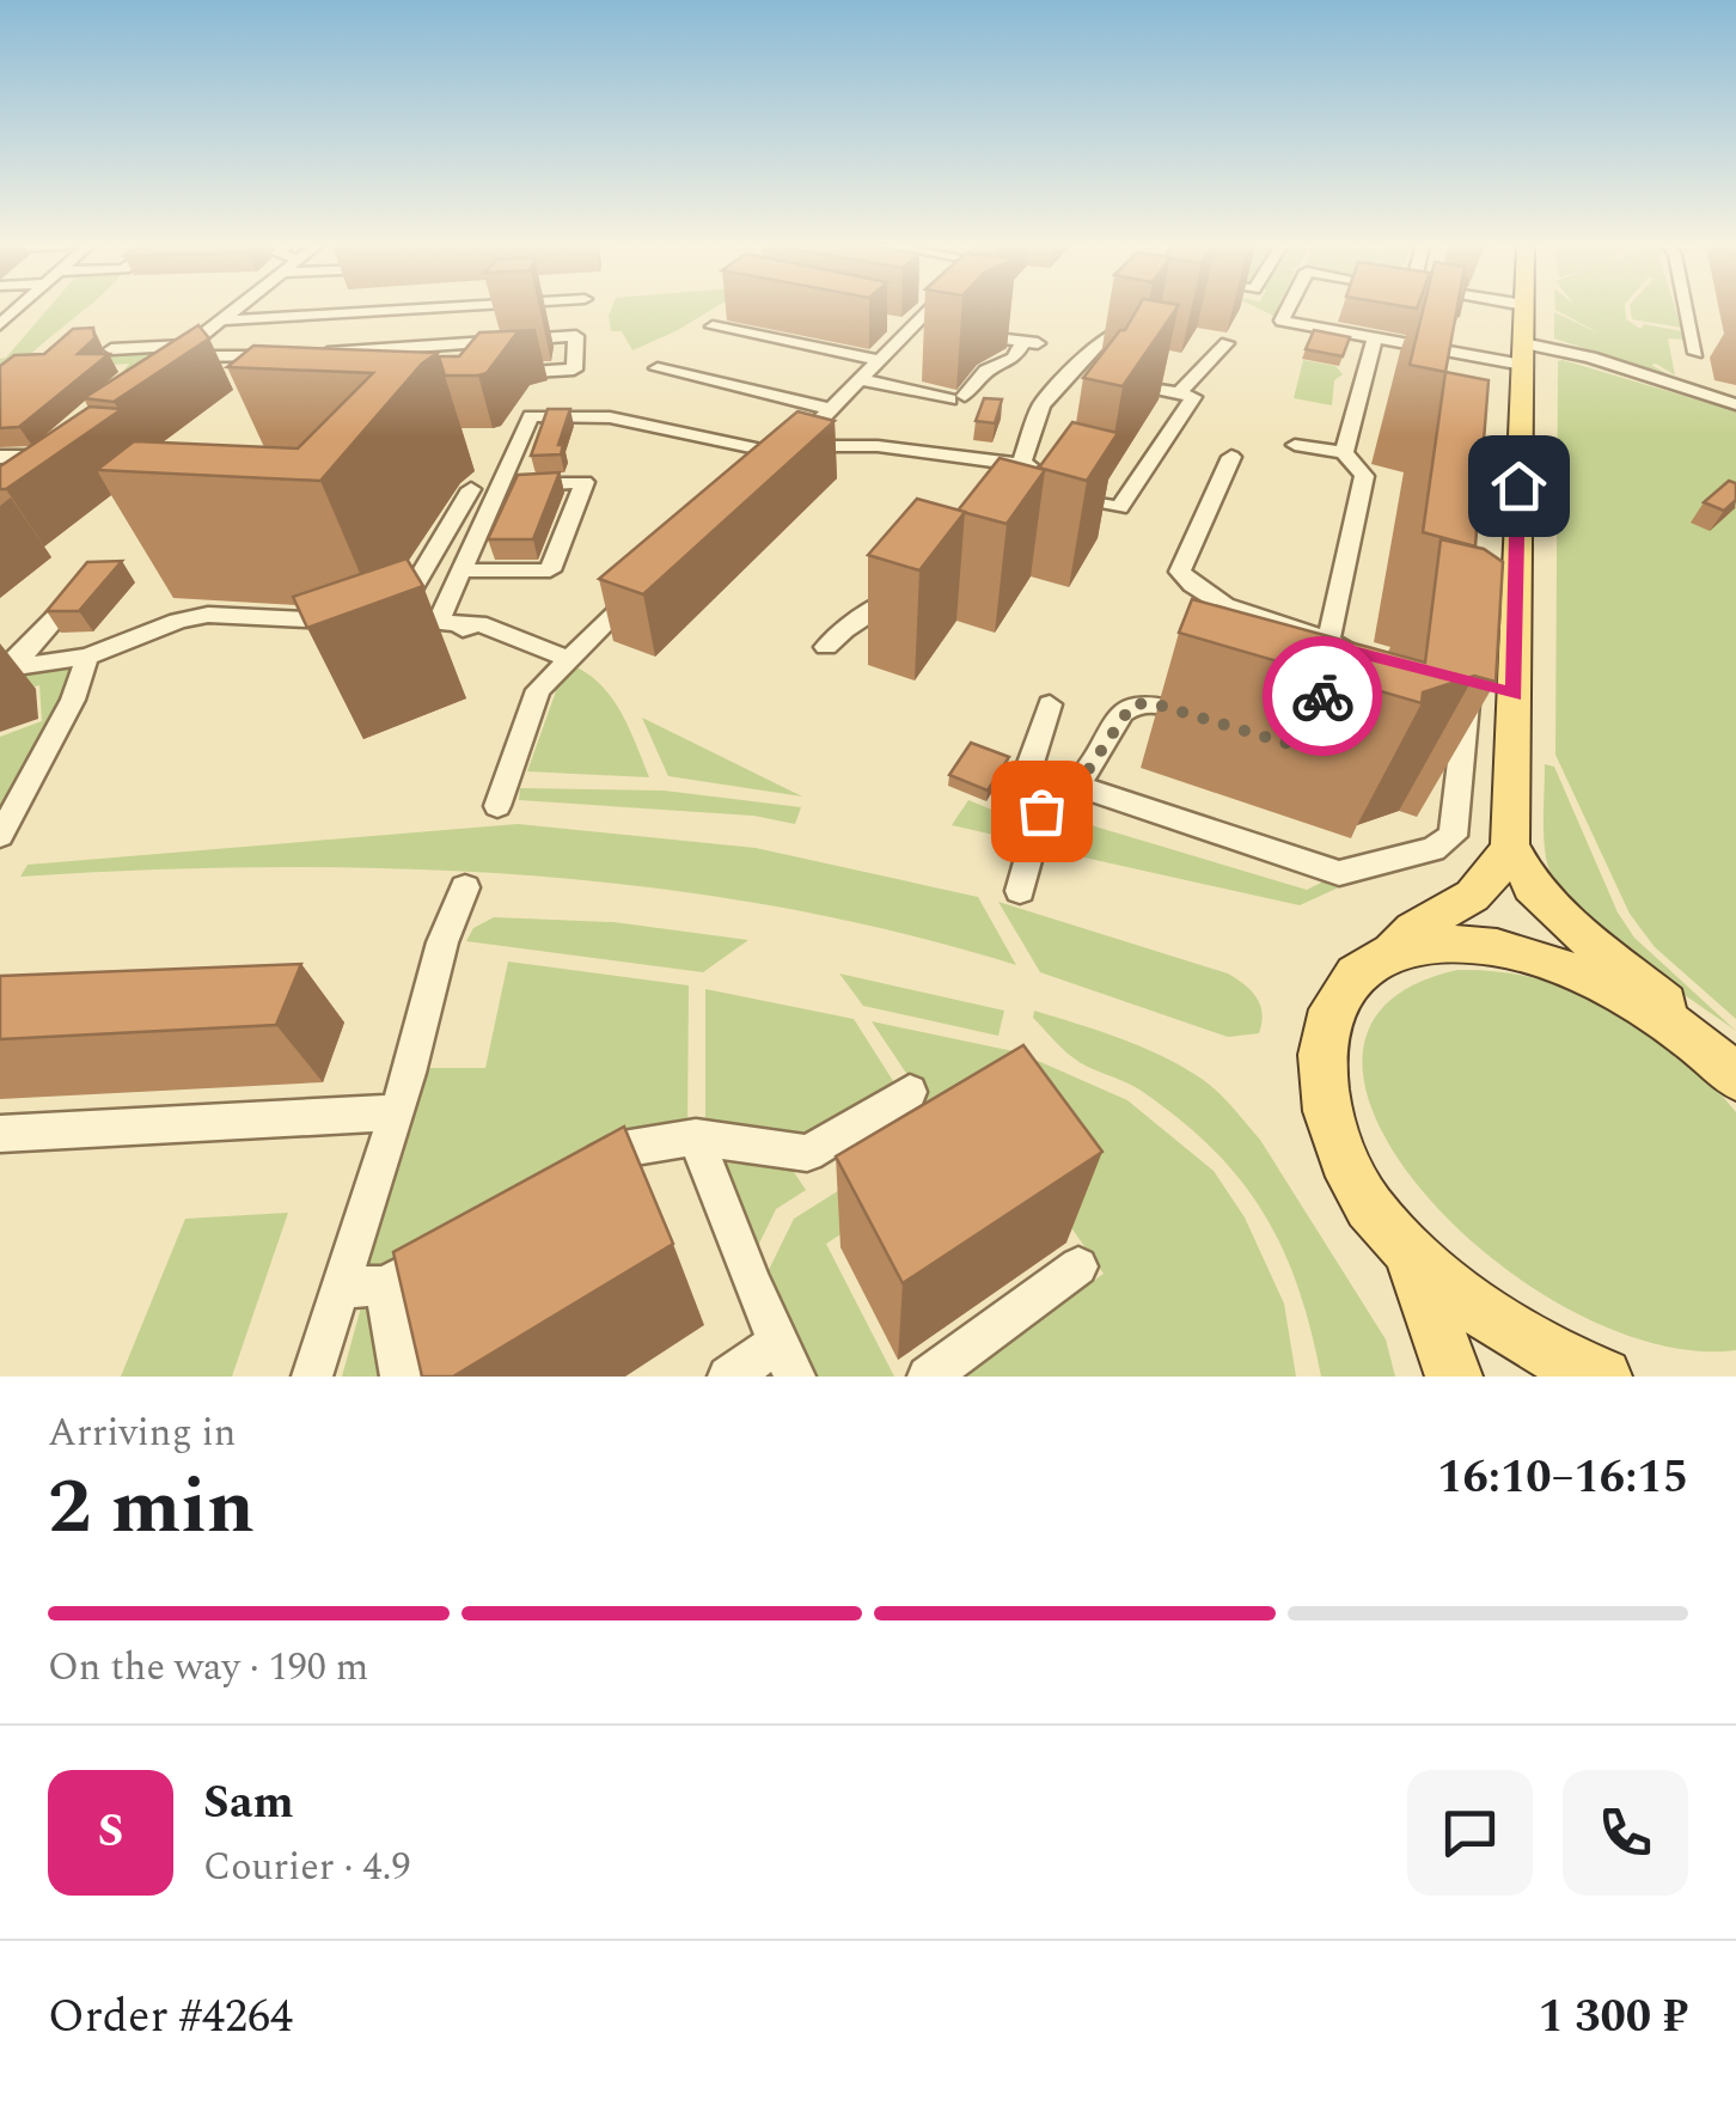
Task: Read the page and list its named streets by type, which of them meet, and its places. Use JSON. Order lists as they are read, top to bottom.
{
  "page": {
    "heading": ["2 min", "Arriving in", "16:10–16:15"],
    "panel": [
      "Sam",
      "Courier · 4.9",
      "Order #4264",
      "1 300 ₽"
    ],
    "bar": "On the way · 190 m",
    "round": "S"
  }
}
